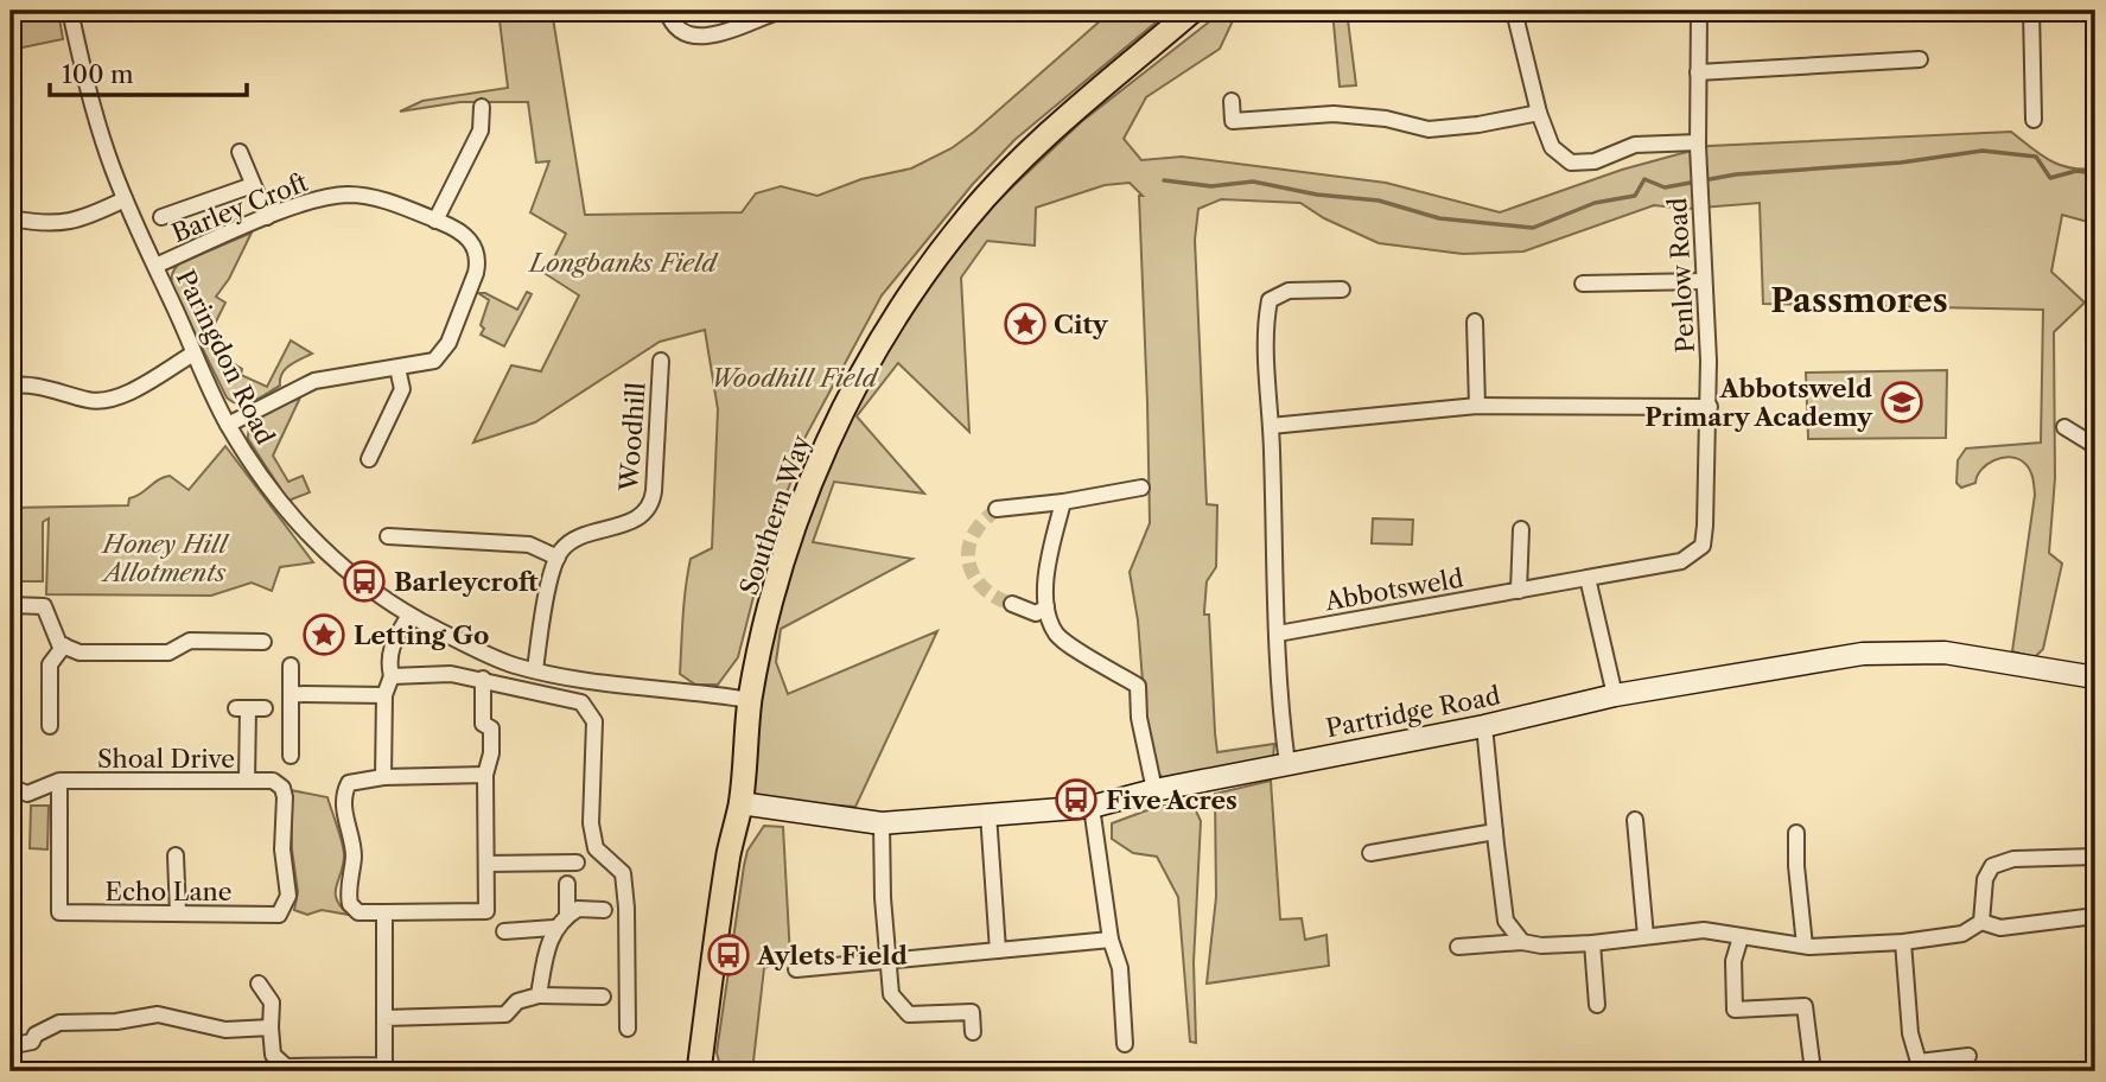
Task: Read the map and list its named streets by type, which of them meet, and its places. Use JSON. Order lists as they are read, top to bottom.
{
  "streets": {
    "main road": ["Southern Way"],
    "street": [
      "Barley Croft",
      "Penlow Road",
      "Paringdon Road",
      "Woodhill",
      "Abbotsweld",
      "Partridge Road",
      "Shoal Drive",
      "Echo Lane"
    ]
  },
  "crossings": [
    ["Barley Croft", "Paringdon Road"],
    ["Penlow Road", "Abbotsweld"],
    ["Paringdon Road", "Southern Way"],
    ["Southern Way", "Partridge Road"],
    ["Shoal Drive", "Echo Lane"]
  ],
  "districts": ["Passmores"],
  "parks": ["Longbanks Field", "Woodhill Field", "Honey Hill Allotments"],
  "places": {
    "place": ["City", "Letting Go"],
    "school or university": ["Abbotsweld Primary Academy"],
    "bus stop": ["Barleycroft", "Five Acres", "Aylets Field"]
  },
  "scale_bar": "100 m"
}
